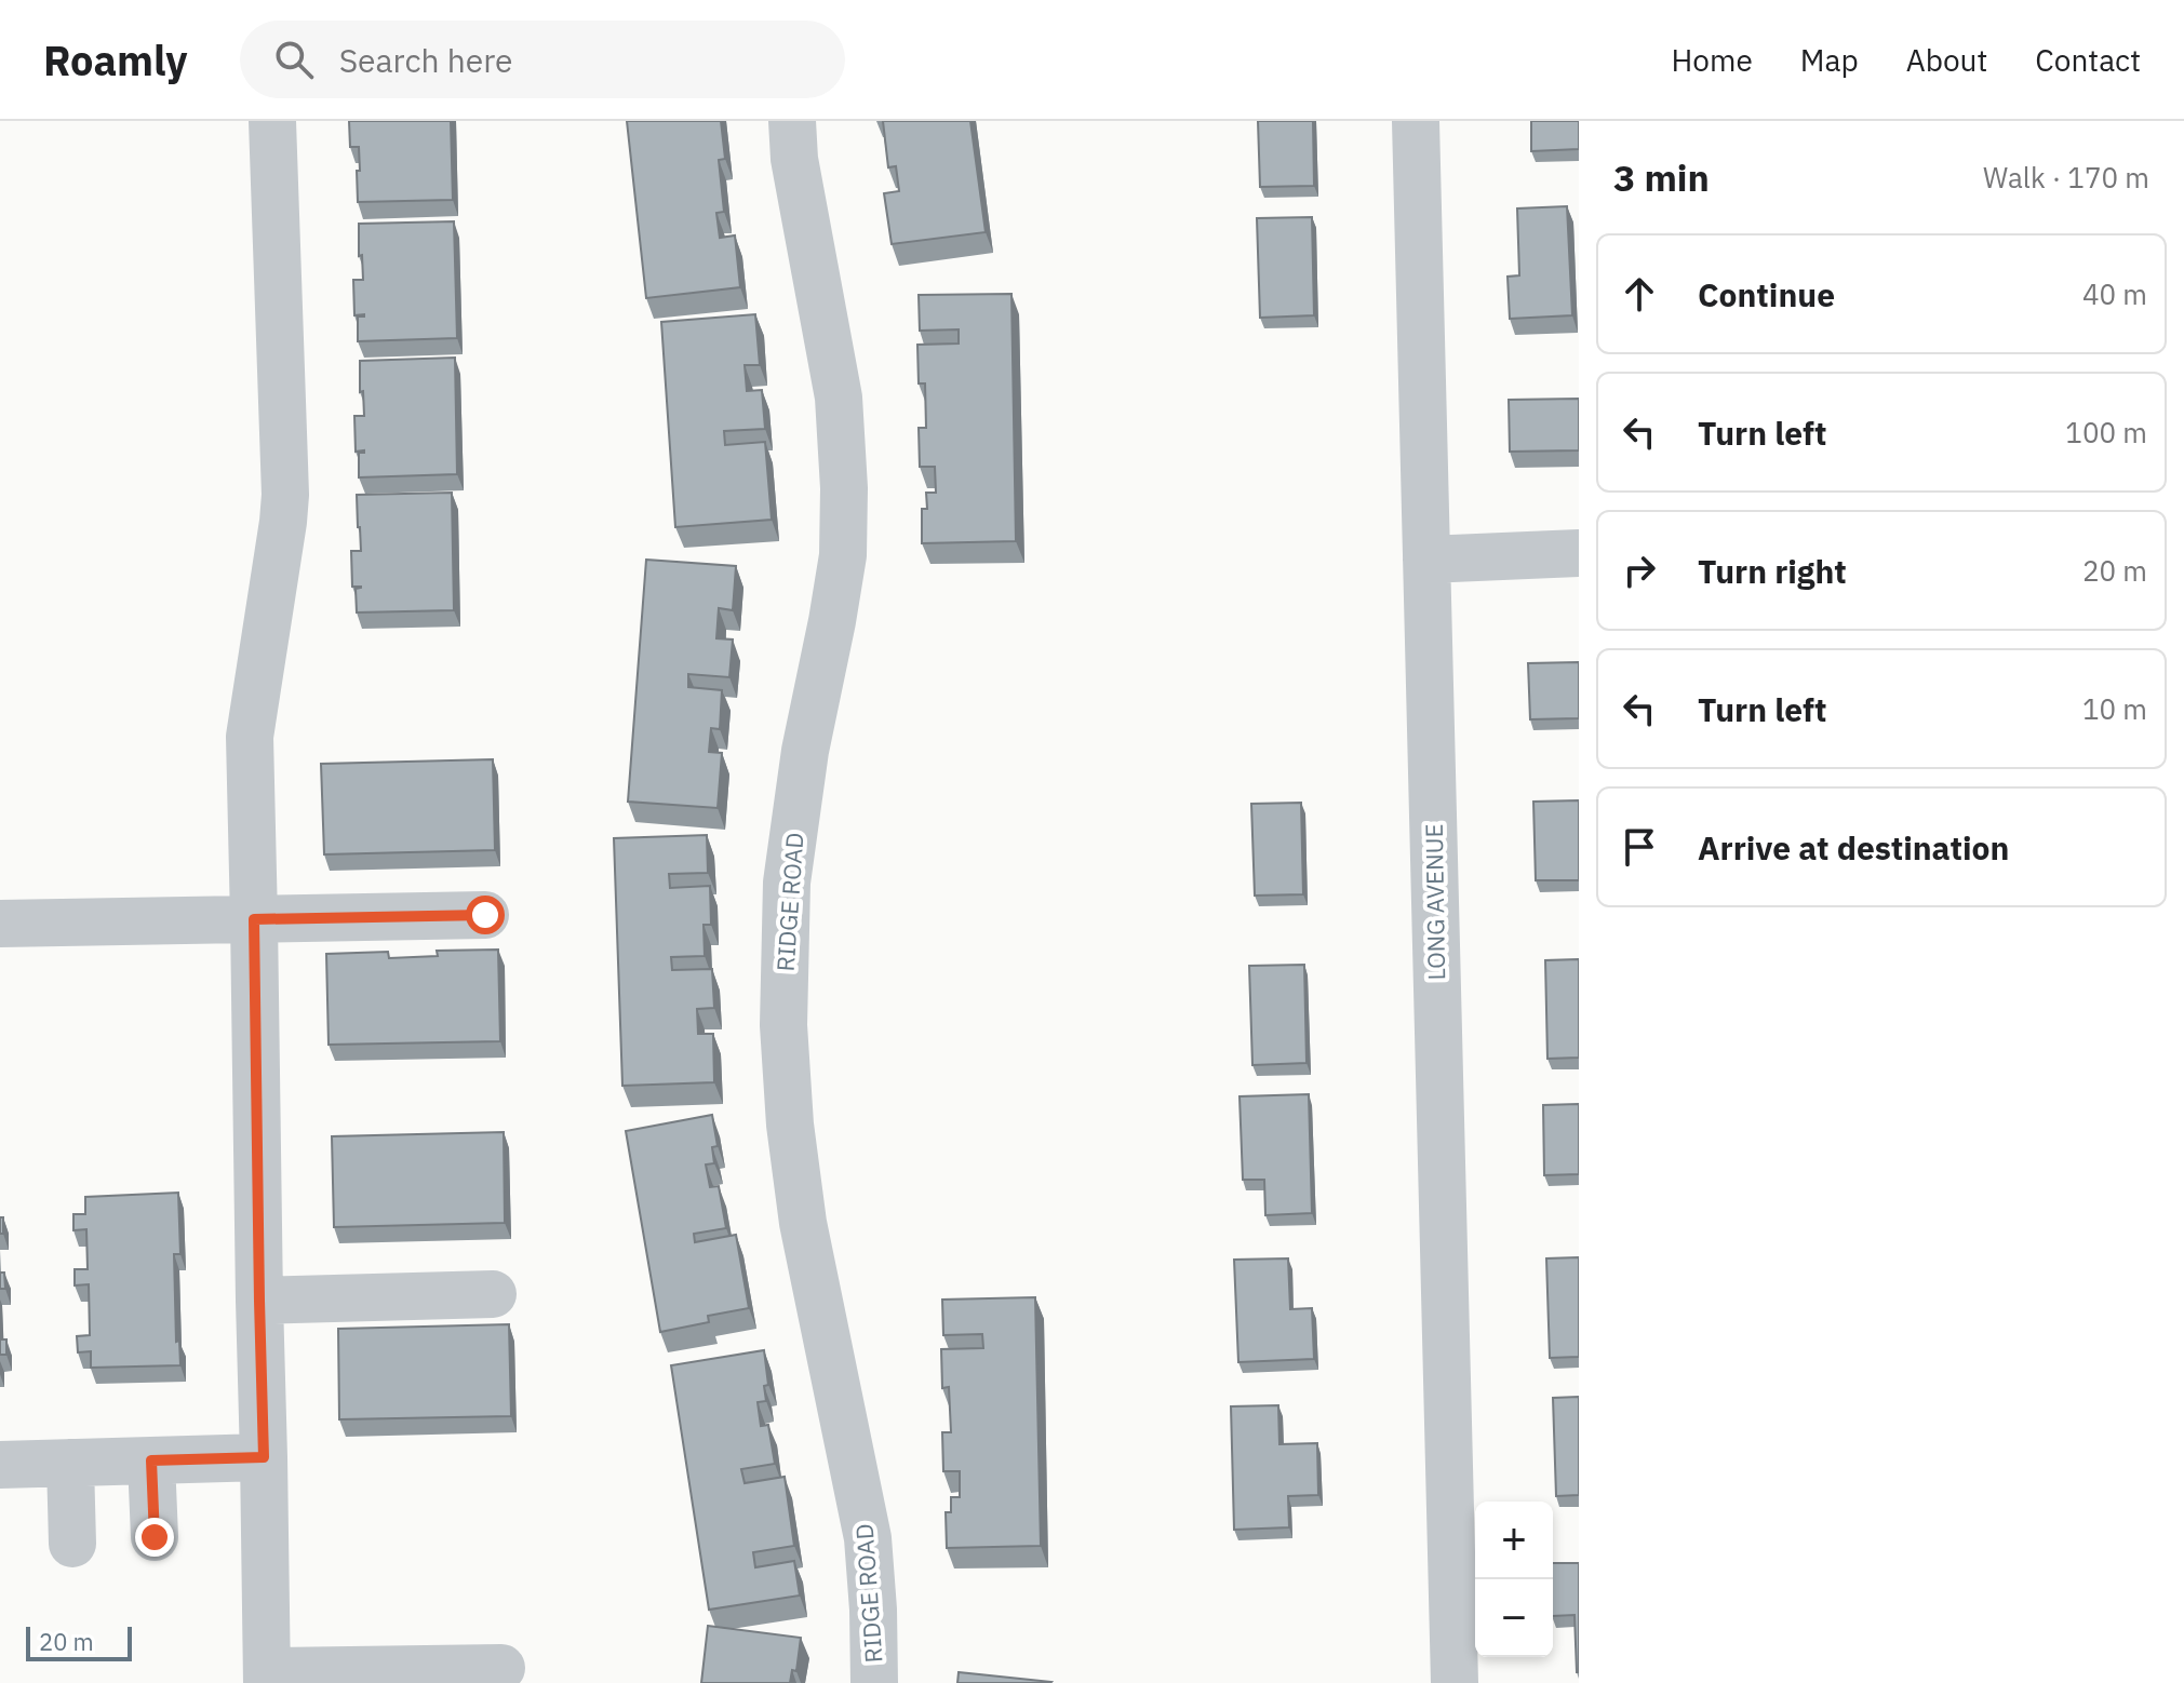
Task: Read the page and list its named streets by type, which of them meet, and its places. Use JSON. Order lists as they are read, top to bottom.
{
  "streets": {
    "street": ["RIDGE ROAD", "LONG AVENUE"]
  },
  "scale_bar": "20 m",
  "page": {
    "header": "Roamly",
    "search": "Search here",
    "nav": [
      "Home",
      "Map",
      "About",
      "Contact"
    ],
    "heading": ["3 min", "Walk · 170 m"],
    "list": [
      ["Continue", "40 m"],
      ["Turn left", "100 m"],
      ["Turn right", "20 m"],
      ["Turn left", "10 m"],
      "Arrive at destination"
    ],
    "map_buttons": ["+", "−"],
    "scale": "20 m"
  }
}
